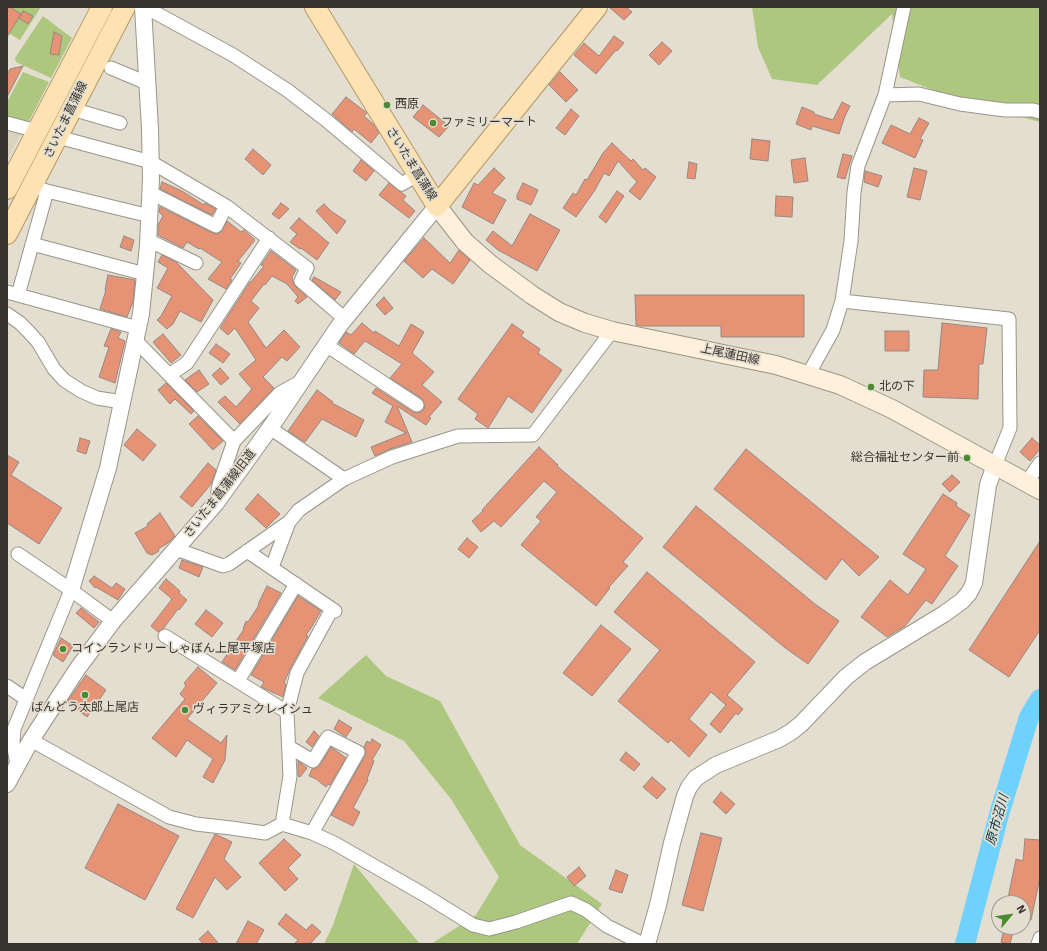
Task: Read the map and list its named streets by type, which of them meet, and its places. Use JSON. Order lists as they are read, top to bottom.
{
  "streets": {
    "main road": ["さいたま菖蒲線", "上尾蓮田線"],
    "street": ["さいたま菖蒲線旧道"]
  },
  "crossings": [
    ["さいたま菖蒲線", "上尾蓮田線"],
    ["さいたま菖蒲線", "さいたま菖蒲線旧道"],
    ["上尾蓮田線", "さいたま菖蒲線旧道"]
  ],
  "water": ["原市沼川"],
  "places": [
    "西原",
    "ファミリーマート",
    "北の下",
    "総合福祉センター前",
    "コインランドリーしゃぼん上尾平塚店",
    "ばんどう太郎上尾店",
    "ヴィラアミクレイシュ"
  ],
  "north": "top right"
}
